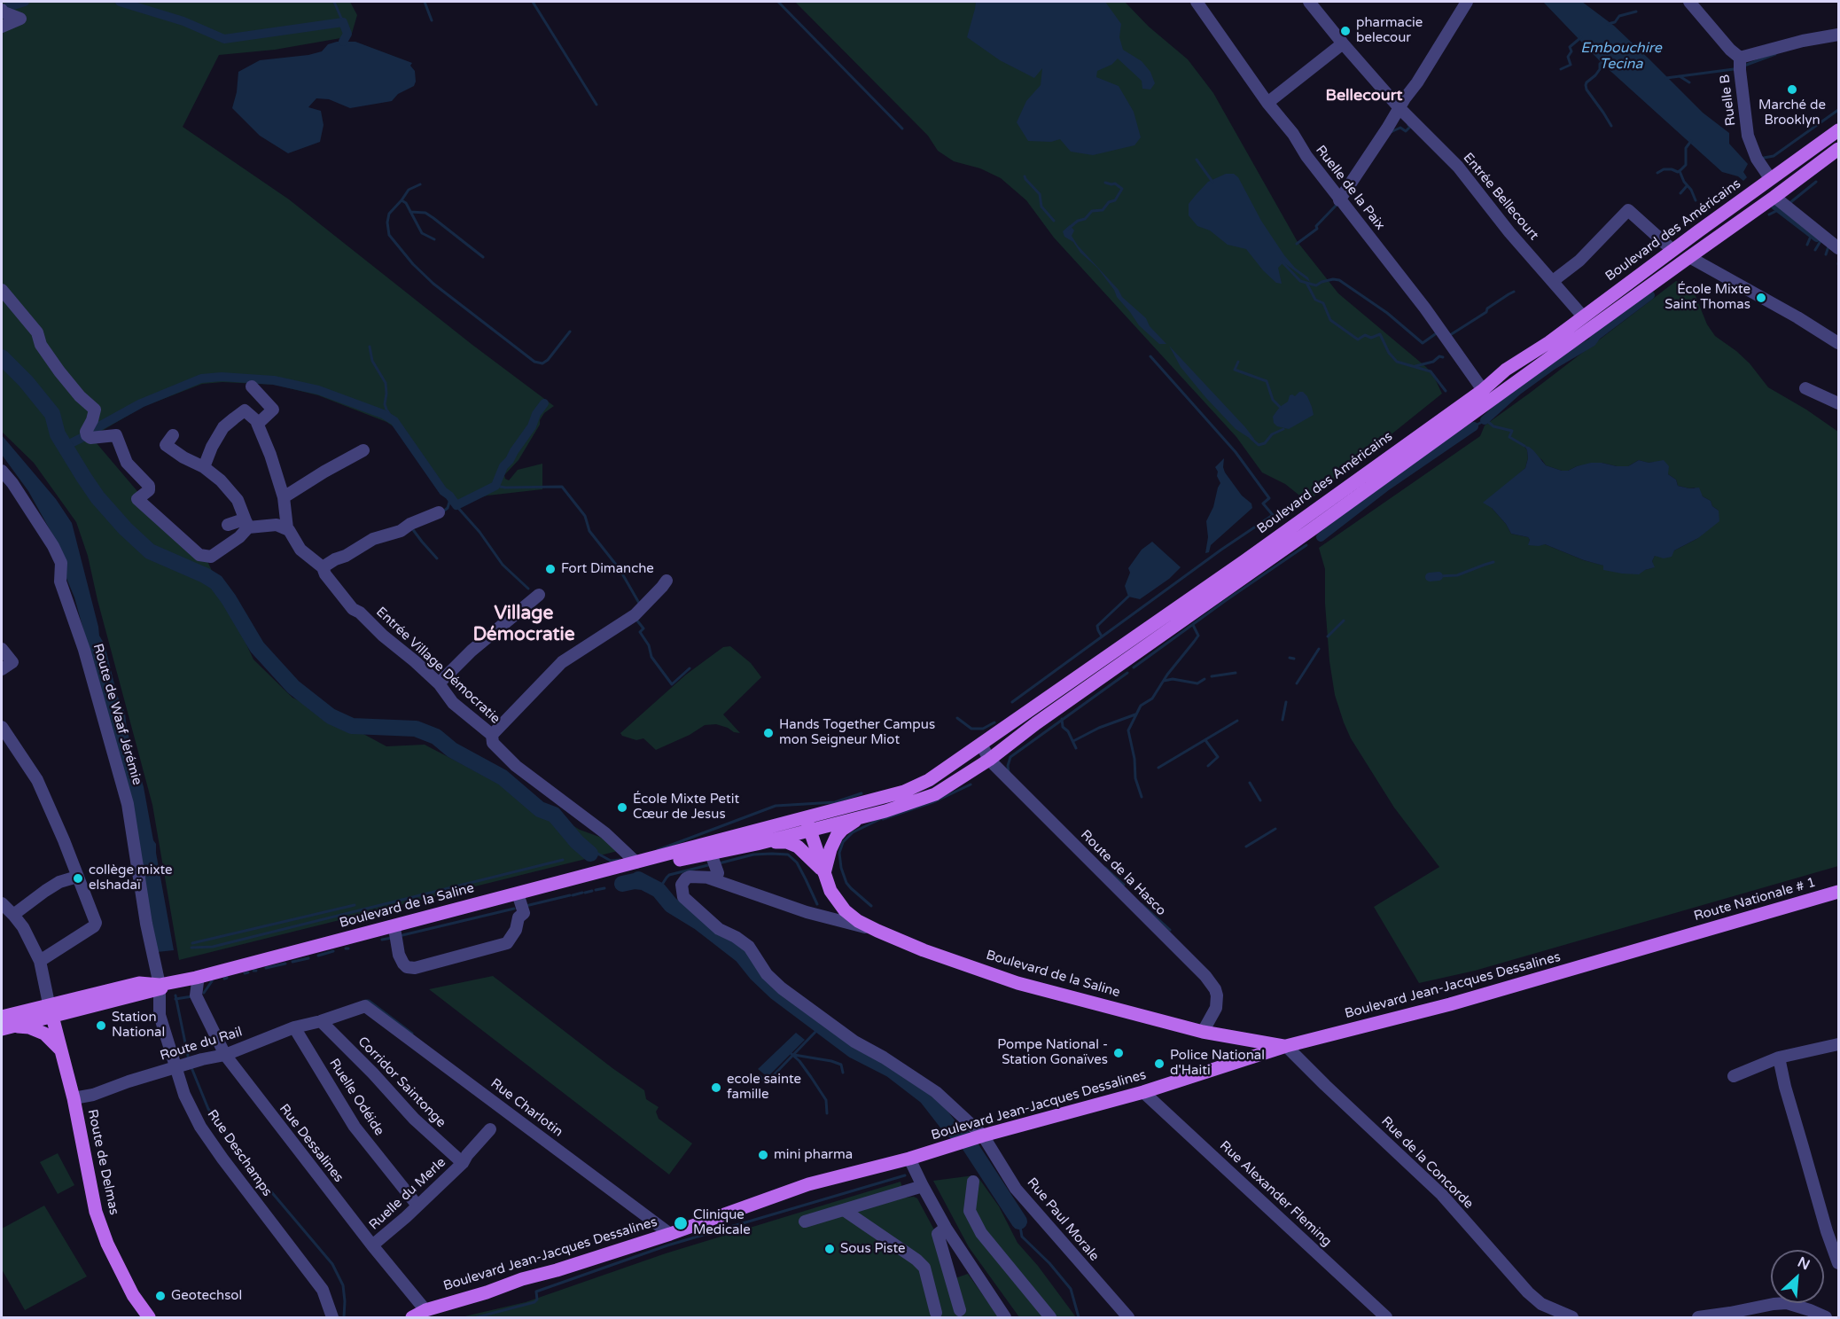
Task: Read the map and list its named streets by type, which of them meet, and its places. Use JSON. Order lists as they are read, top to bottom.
{
  "streets": {
    "main road": [
      "Boulevard des Américains",
      "Route Nationale # 1",
      "Boulevard de la Saline",
      "Boulevard Jean-Jacques Dessalines",
      "Route de Delmas"
    ],
    "street": [
      "Ruelle B",
      "Ruelle de la Paix",
      "Entrée Bellecourt",
      "Entrée Village Démocratie",
      "Route de Waaf Jérémie",
      "Route de la Hasco",
      "Route du Rail",
      "Corridor Saintonge",
      "Ruelle Odéide",
      "Rue Charlotin",
      "Rue Dessalines",
      "Rue Deschamps",
      "Rue de la Concorde",
      "Ruelle du Merle",
      "Rue Alexander Fleming",
      "Rue Paul Morale"
    ]
  },
  "crossings": [
    ["Ruelle B", "Boulevard des Américains"],
    ["Ruelle de la Paix", "Boulevard des Américains"],
    ["Entrée Bellecourt", "Boulevard des Américains"],
    ["Boulevard des Américains", "Route de la Hasco"],
    ["Boulevard des Américains", "Boulevard de la Saline"],
    ["Entrée Village Démocratie", "Boulevard de la Saline"],
    ["Route de Waaf Jérémie", "Boulevard de la Saline"],
    ["Route de Waaf Jérémie", "Rue Deschamps"],
    ["Route de la Hasco", "Boulevard de la Saline"],
    ["Route Nationale # 1", "Boulevard Jean-Jacques Dessalines"],
    ["Boulevard de la Saline", "Boulevard Jean-Jacques Dessalines"],
    ["Boulevard de la Saline", "Rue Dessalines"],
    ["Boulevard de la Saline", "Rue Deschamps"],
    ["Boulevard de la Saline", "Route de Delmas"],
    ["Boulevard de la Saline", "Rue de la Concorde"],
    ["Boulevard Jean-Jacques Dessalines", "Rue Charlotin"],
    ["Boulevard Jean-Jacques Dessalines", "Rue Dessalines"],
    ["Boulevard Jean-Jacques Dessalines", "Rue de la Concorde"],
    ["Boulevard Jean-Jacques Dessalines", "Rue Alexander Fleming"],
    ["Boulevard Jean-Jacques Dessalines", "Rue Paul Morale"],
    ["Route du Rail", "Corridor Saintonge"],
    ["Route du Rail", "Ruelle Odéide"],
    ["Route du Rail", "Rue Charlotin"],
    ["Route du Rail", "Rue Dessalines"],
    ["Route du Rail", "Rue Deschamps"],
    ["Route du Rail", "Route de Delmas"],
    ["Corridor Saintonge", "Ruelle du Merle"],
    ["Ruelle Odéide", "Ruelle du Merle"],
    ["Rue Dessalines", "Ruelle du Merle"]
  ],
  "districts": ["Bellecourt", "Village Démocratie"],
  "water": ["Embouchire Tecina"],
  "places": [
    "pharmacie belecour",
    "Marché de Brooklyn",
    "École Mixte Saint Thomas",
    "Fort Dimanche",
    "Hands Together Campus mon Seigneur Miot",
    "École Mixte Petit Cœur de Jesus",
    "collège mixte elshadaï",
    "Station National",
    "Pompe National - Station Gonaïves",
    "Police National d'Haiti",
    "ecole sainte famille",
    "mini pharma",
    "Clinique Medicale",
    "Sous Piste",
    "Geotechsol"
  ],
  "north": "top right"
}
